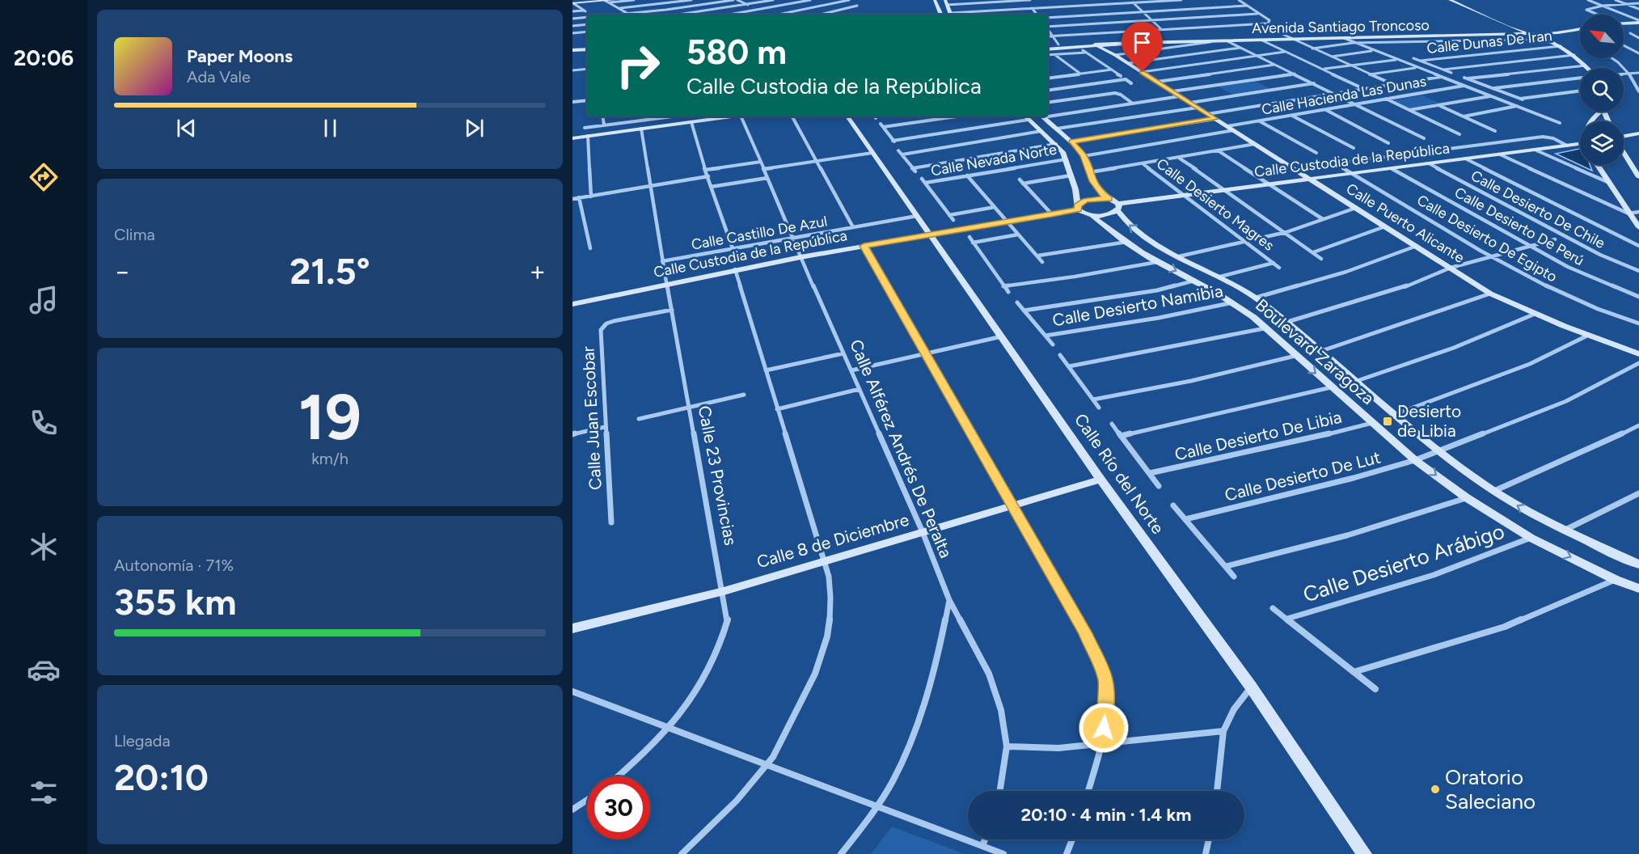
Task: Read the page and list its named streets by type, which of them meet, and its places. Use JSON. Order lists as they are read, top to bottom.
{
  "streets": {
    "street": [
      "Avenida Santiago Troncoso",
      "Calle Dunas De Iran",
      "Calle Hacienda Las Dunas",
      "Calle Nevada Norte",
      "Calle Custodia de la República",
      "Calle Desierto Magres",
      "Calle Desierto De Chile",
      "Calle Puerto Alicante",
      "Calle Desierto De Perú",
      "Calle Castillo De Azul",
      "Calle Desierto De Egipto",
      "Calle Desierto Namibia",
      "Boulevard Zaragoza",
      "Calle Juan Escobar",
      "Calle Desierto De Libia",
      "Calle Alférez Andrés De Peralta",
      "Calle Río del Norte",
      "Calle 23 Provincias",
      "Calle Desierto De Lut",
      "Calle 8 de Diciembre",
      "Calle Desierto Arábigo"
    ]
  },
  "crossings": [
    ["Avenida Santiago Troncoso", "Calle Puerto Alicante"],
    ["Calle Hacienda Las Dunas", "Calle Puerto Alicante"],
    ["Calle Custodia de la República", "Calle Desierto Magres"],
    ["Calle Custodia de la República", "Calle Desierto De Chile"],
    ["Calle Custodia de la República", "Calle Puerto Alicante"],
    ["Calle Custodia de la República", "Calle Desierto De Perú"],
    ["Calle Custodia de la República", "Calle Desierto De Egipto"],
    ["Calle Custodia de la República", "Boulevard Zaragoza"],
    ["Calle Custodia de la República", "Calle Alférez Andrés De Peralta"],
    ["Calle Custodia de la República", "Calle Río del Norte"],
    ["Calle Custodia de la República", "Calle 23 Provincias"],
    ["Calle Desierto Magres", "Boulevard Zaragoza"],
    ["Calle Castillo De Azul", "Calle Alférez Andrés De Peralta"],
    ["Calle Castillo De Azul", "Calle Río del Norte"],
    ["Calle Castillo De Azul", "Calle 23 Provincias"],
    ["Calle Desierto Namibia", "Boulevard Zaragoza"],
    ["Boulevard Zaragoza", "Calle Desierto De Libia"],
    ["Boulevard Zaragoza", "Calle Desierto De Lut"],
    ["Boulevard Zaragoza", "Calle Desierto Arábigo"],
    ["Calle Juan Escobar", "Calle 23 Provincias"],
    ["Calle Alférez Andrés De Peralta", "Calle 8 de Diciembre"],
    ["Calle Río del Norte", "Calle 8 de Diciembre"],
    ["Calle 23 Provincias", "Calle 8 de Diciembre"]
  ],
  "places": {
    "transit": ["Desierto de Libia"],
    "other": ["Oratorio Saleciano"]
  },
  "north": "top left",
  "page": {
    "tabs": "20:06",
    "turn": ["580 m", "Calle Custodia de la República"],
    "song": ["Paper Moons", "Ada Vale"],
    "tile": [
      "Clima",
      ["19", "km/h"],
      ["Autonomía · 71%", "355 km"],
      ["Llegada", "20:10"]
    ],
    "heat": ["−", "21.5°", "+"],
    "limit": "30",
    "trip": "20:10 · 4 min · 1.4 km"
  }
}
